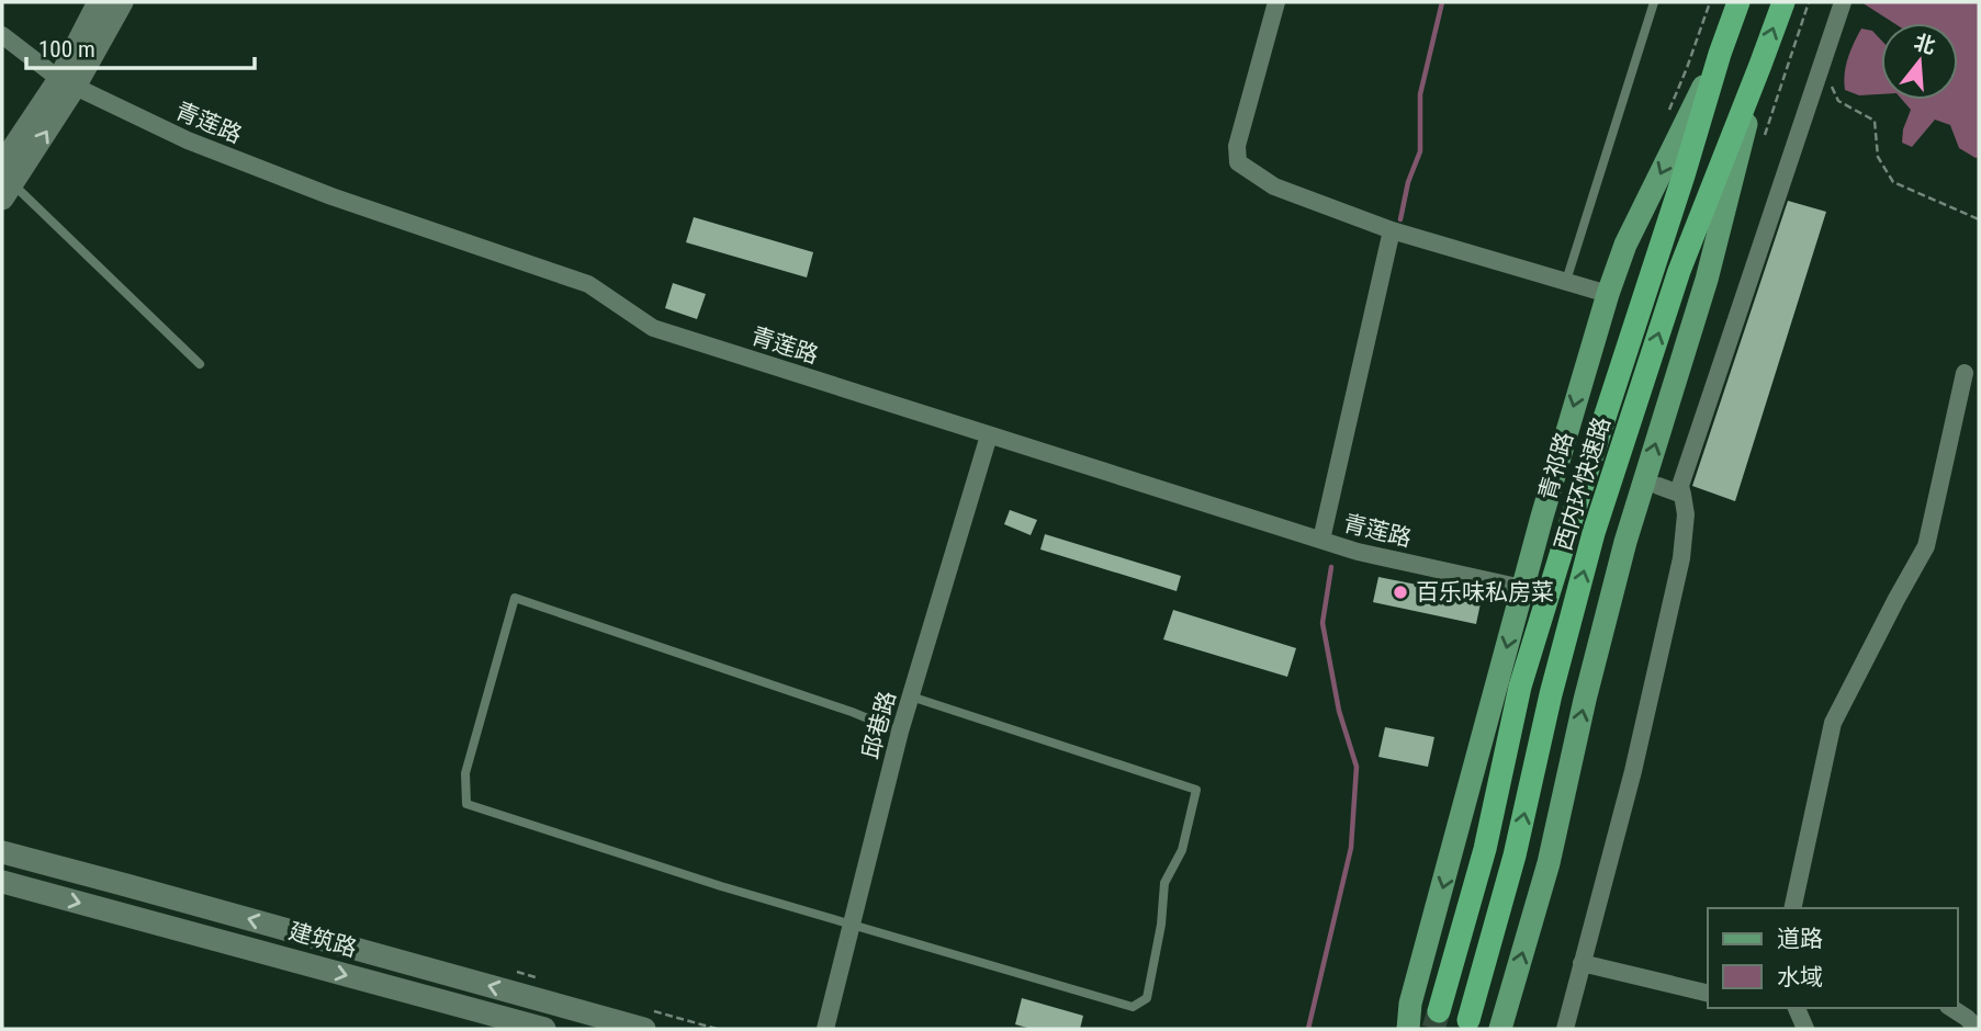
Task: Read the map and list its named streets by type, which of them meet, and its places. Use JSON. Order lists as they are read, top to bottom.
{
  "streets": {
    "highway": ["西内环快速路"],
    "main road": ["青祁路", "建筑路"],
    "street": ["青莲路", "邱巷路"]
  },
  "crossings": [
    ["青莲路", "青祁路"],
    ["青莲路", "邱巷路"],
    ["青祁路", "西内环快速路"]
  ],
  "places": ["百乐味私房菜"],
  "legend": ["道路", "水域"],
  "scale_bar": "100 m",
  "north": "top"
}
